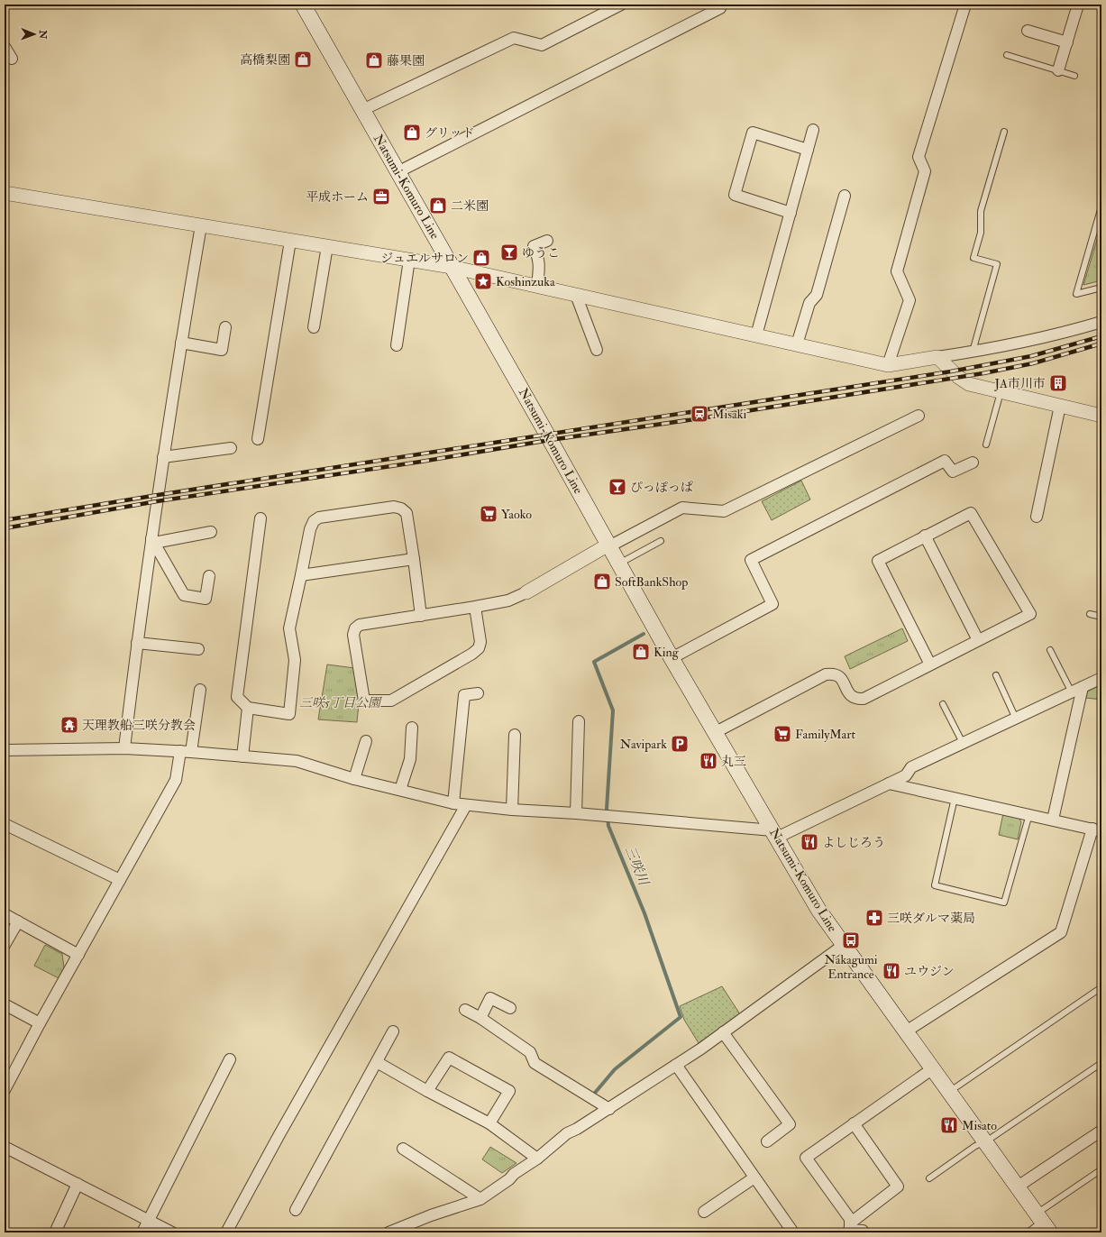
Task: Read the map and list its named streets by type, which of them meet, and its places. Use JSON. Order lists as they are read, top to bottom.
{
  "streets": {
    "main road": ["Natsumi-Komuro Line"]
  },
  "water": ["三咲川"],
  "parks": ["三咲5丁目公園"],
  "places": {
    "shop": [
      "高橋梨園",
      "藤果園",
      "グリッド",
      "二米園",
      "ジュエルサロン",
      "SoftBankShop",
      "King"
    ],
    "office": ["平成ホーム"],
    "bar": ["ゆうこ", "ぴっぽっぱ"],
    "place": ["Koshinzuka"],
    "building": ["JA市川市"],
    "station": ["Misaki"],
    "supermarket": ["Yaoko", "FamilyMart"],
    "temple": ["天理教船三咲分教会"],
    "parking": ["Navipark"],
    "restaurant": [
      "丸三",
      "よしじろう",
      "ユウジン",
      "Misato"
    ],
    "pharmacy": ["三咲ダルマ薬局"],
    "bus stop": ["Nakagumi Entrance"]
  },
  "north": "right"
}
